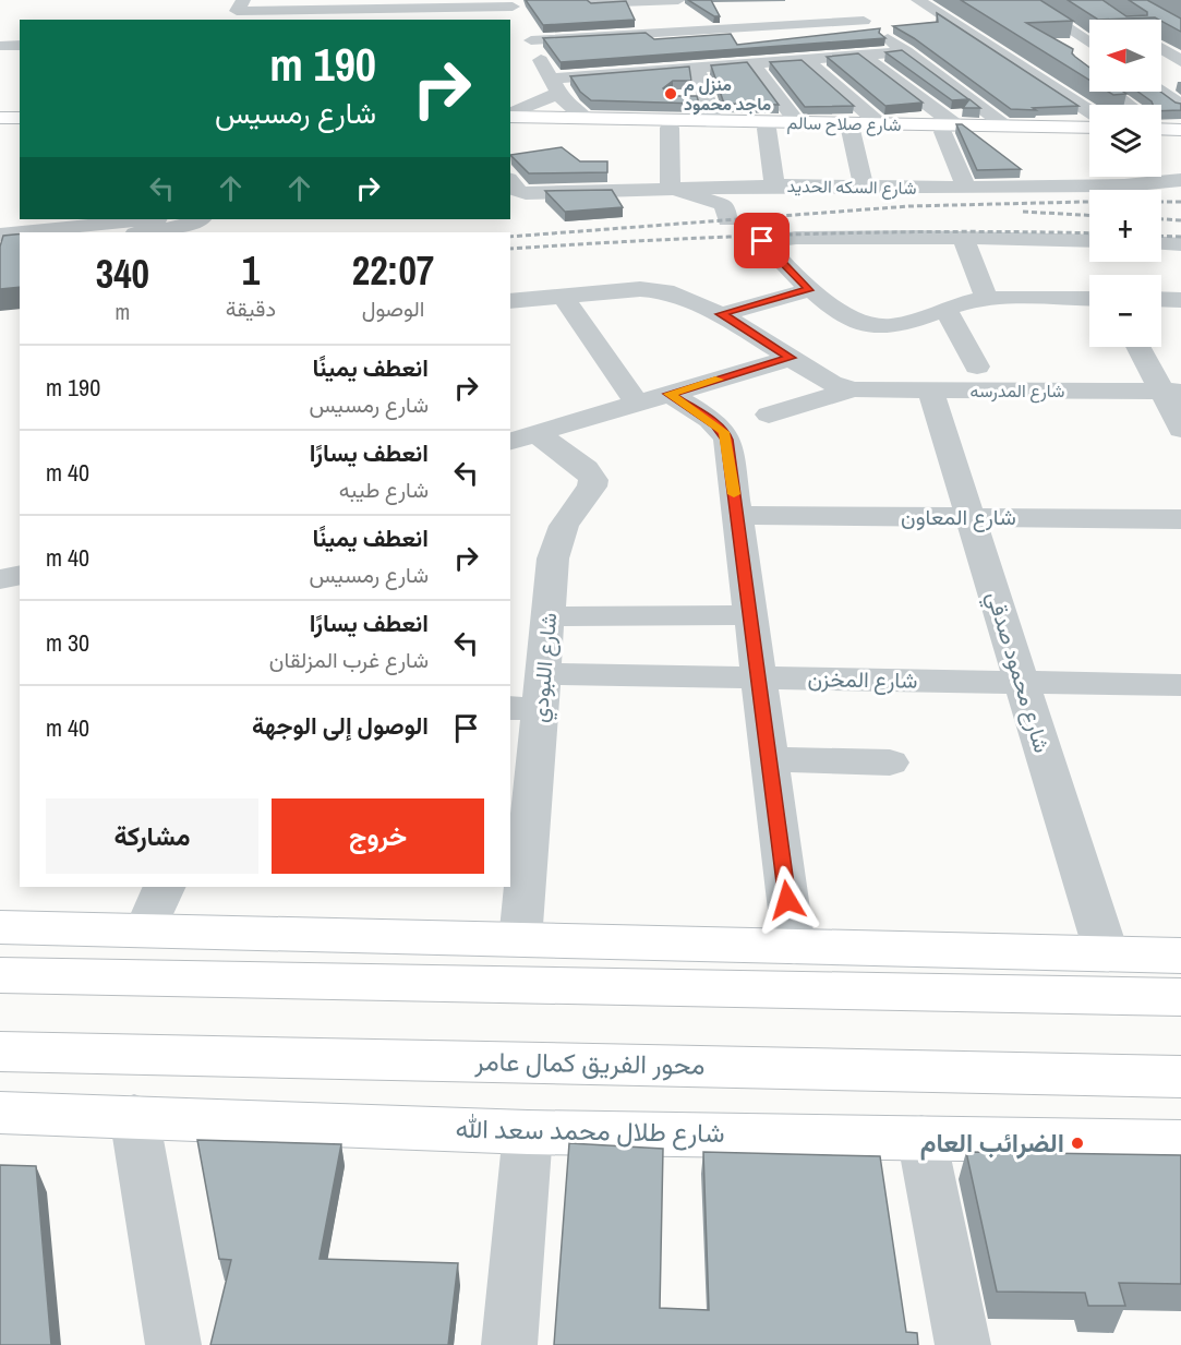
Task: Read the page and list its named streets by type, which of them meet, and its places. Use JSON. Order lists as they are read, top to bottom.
{
  "streets": {
    "main road": ["شارع صلاح سالم", "محور الفريق كمال عامر", "شارع طلال محمد سعد الله"],
    "street": [
      "شارع السكه الحديد",
      "شارع المدرسه",
      "شارع المعاون",
      "شارع اللبودي",
      "شارع محمود صدقي",
      "شارع المخزن"
    ]
  },
  "crossings": [
    ["شارع المدرسه", "شارع محمود صدقي"],
    ["شارع المعاون", "شارع محمود صدقي"],
    ["شارع اللبودي", "شارع المخزن"],
    ["شارع محمود صدقي", "شارع المخزن"]
  ],
  "places": ["منزل م ماجد محمود", "الضرائب العام"],
  "north": "left",
  "page": {
    "map_buttons": ["+", "−"],
    "turn": ["190 m", "شارع رمسيس"],
    "eta": [
      "22:07",
      "الوصول",
      "1",
      "دقيقة",
      "340",
      "m"
    ],
    "list": [
      {
        "name": "انعطف يمينًا",
        "note": "شارع رمسيس",
        "value": "190 m"
      },
      {
        "name": "انعطف يسارًا",
        "note": "شارع طيبه",
        "value": "40 m"
      },
      {
        "name": "انعطف يمينًا",
        "note": "شارع رمسيس",
        "value": "40 m"
      },
      {
        "name": "انعطف يسارًا",
        "note": "شارع غرب المزلقان",
        "value": "30 m"
      },
      {
        "name": "الوصول إلى الوجهة",
        "value": "40 m"
      }
    ],
    "buttons": ["خروج", "مشاركة"]
  }
}
